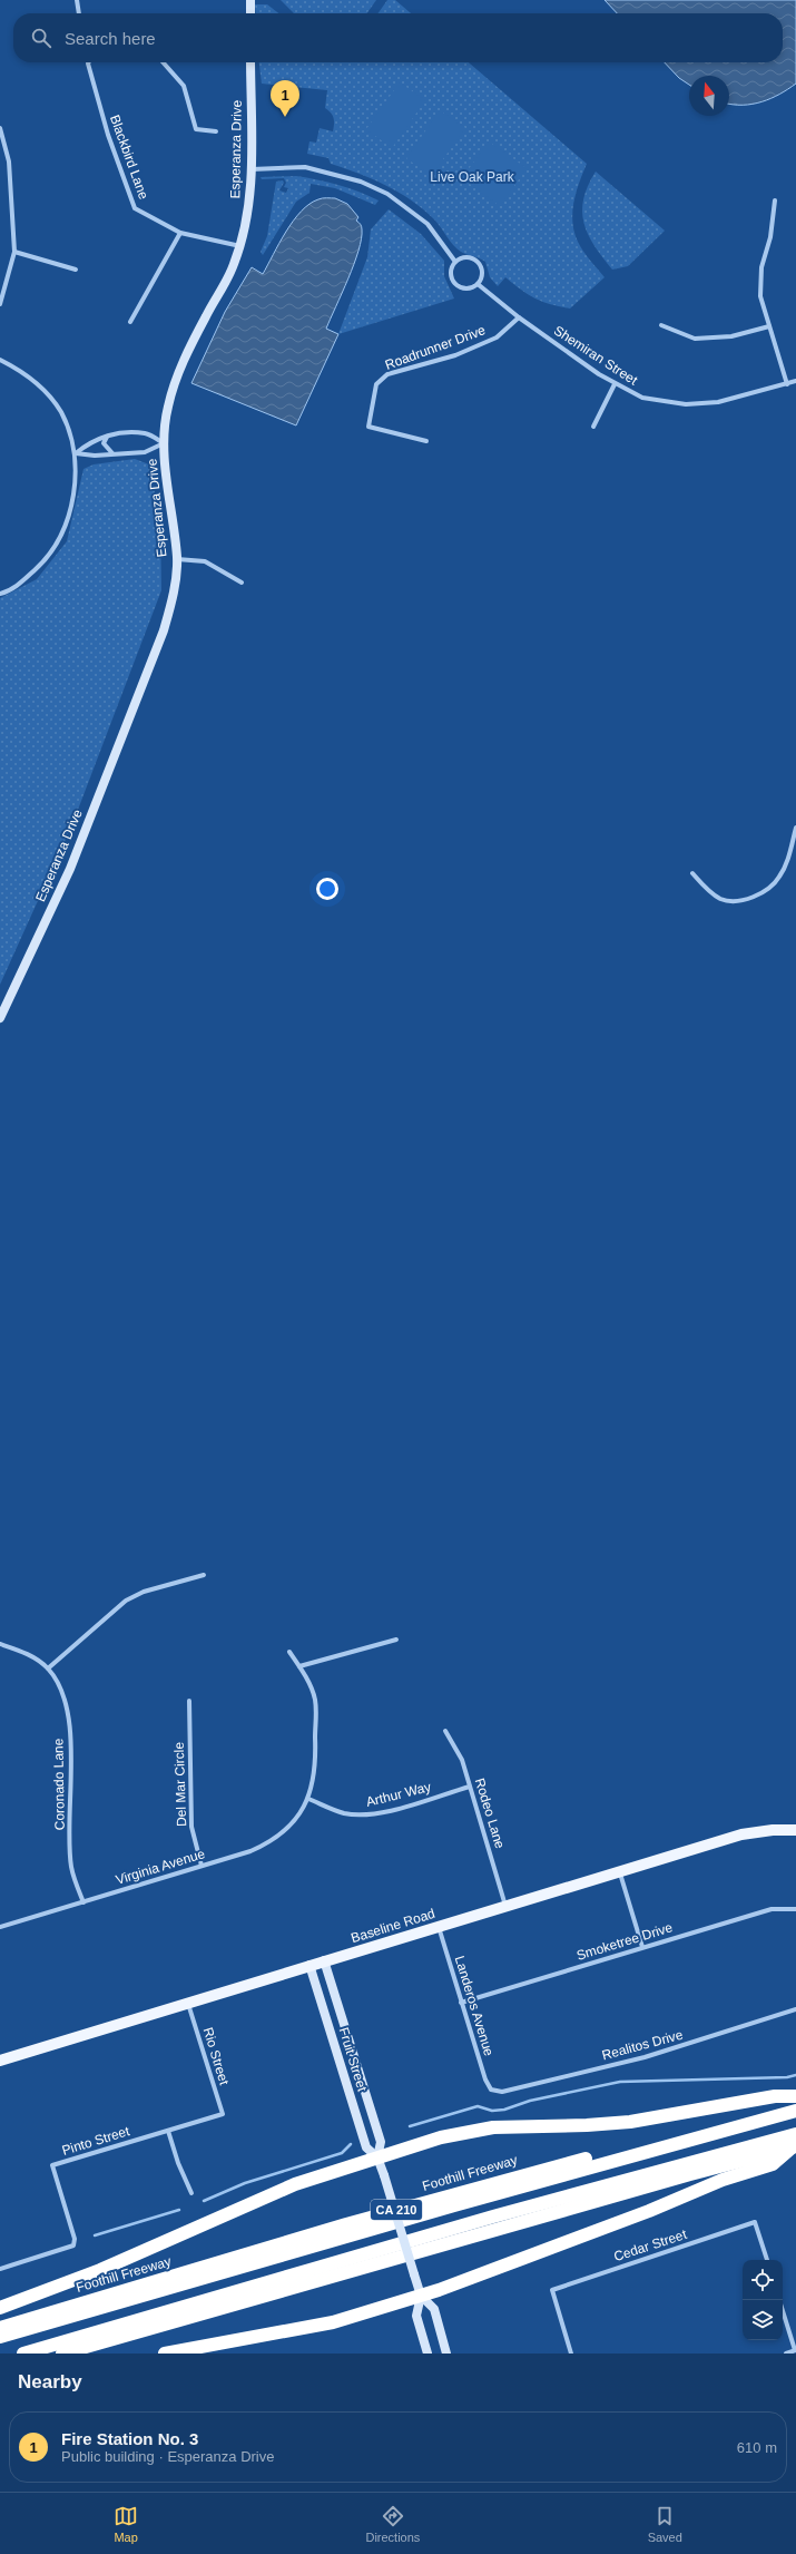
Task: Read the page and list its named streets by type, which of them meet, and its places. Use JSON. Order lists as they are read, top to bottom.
{
  "streets": {
    "highway": ["Foothill Freeway", "CA 210"],
    "main road": ["Esperanza Drive", "Baseline Road", "Fruit Street"],
    "street": [
      "Blackbird Lane",
      "Roadrunner Drive",
      "Shemiran Street",
      "Coronado Lane",
      "Del Mar Circle",
      "Arthur Way",
      "Rodeo Lane",
      "Virginia Avenue",
      "Smoketree Drive",
      "Landeros Avenue",
      "Realitos Drive",
      "Rio Street",
      "Pinto Street",
      "Cedar Street"
    ]
  },
  "crossings": [
    ["Esperanza Drive", "Blackbird Lane"],
    ["Roadrunner Drive", "Shemiran Street"],
    ["Coronado Lane", "Virginia Avenue"],
    ["Del Mar Circle", "Virginia Avenue"],
    ["Arthur Way", "Rodeo Lane"],
    ["Arthur Way", "Virginia Avenue"],
    ["Rodeo Lane", "Baseline Road"],
    ["Baseline Road", "Landeros Avenue"],
    ["Baseline Road", "Rio Street"],
    ["Baseline Road", "Fruit Street"],
    ["Smoketree Drive", "Landeros Avenue"],
    ["Landeros Avenue", "Realitos Drive"],
    ["Rio Street", "Pinto Street"]
  ],
  "parks": ["Live Oak Park"],
  "north": "top",
  "page": {
    "search": "Search here",
    "pins": "1",
    "heading": "Nearby",
    "list": [
      {
        "mark": "1",
        "name": "Fire Station No. 3",
        "note": "Public building · Esperanza Drive",
        "value": "610 m"
      }
    ],
    "nav": ["Map", "Directions", "Saved"]
  }
}
